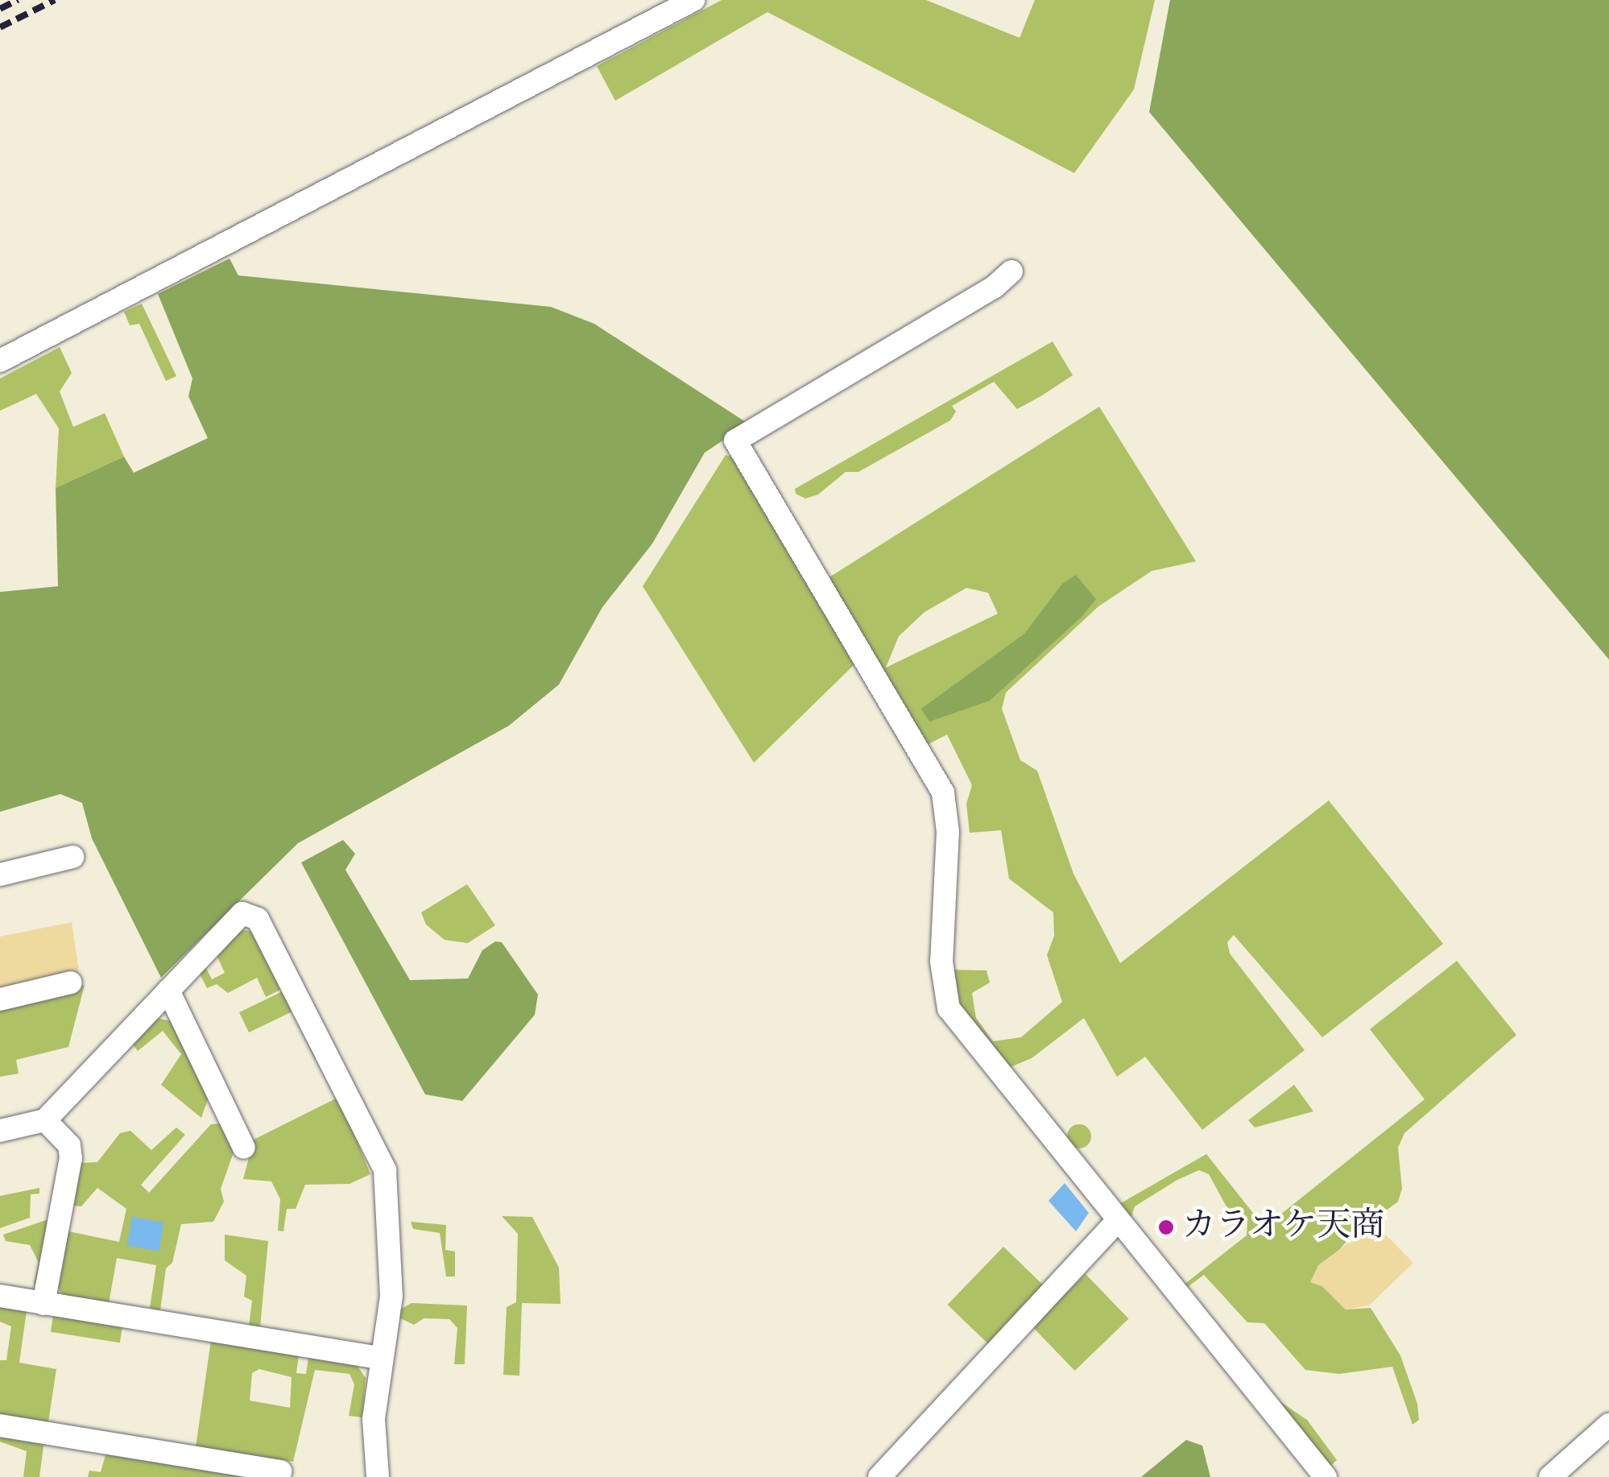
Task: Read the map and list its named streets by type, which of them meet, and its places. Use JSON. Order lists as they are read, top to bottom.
{
  "places": ["カラオケ天商"]
}
